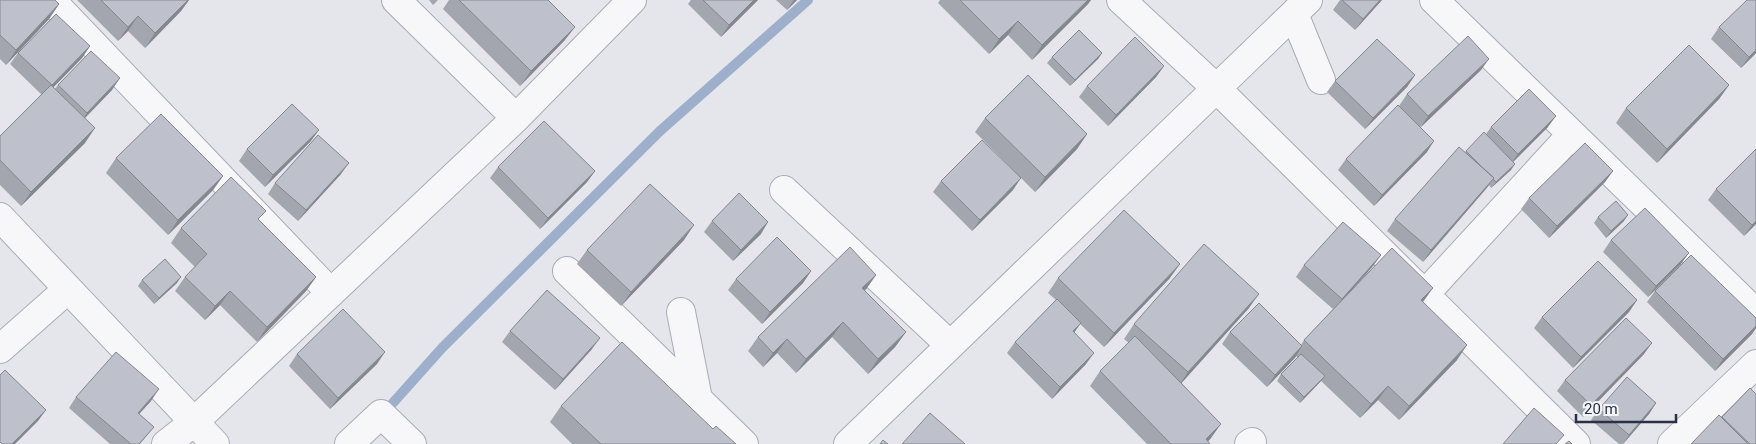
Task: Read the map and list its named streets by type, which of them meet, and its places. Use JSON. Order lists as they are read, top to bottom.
{
  "scale_bar": "20 m"
}
